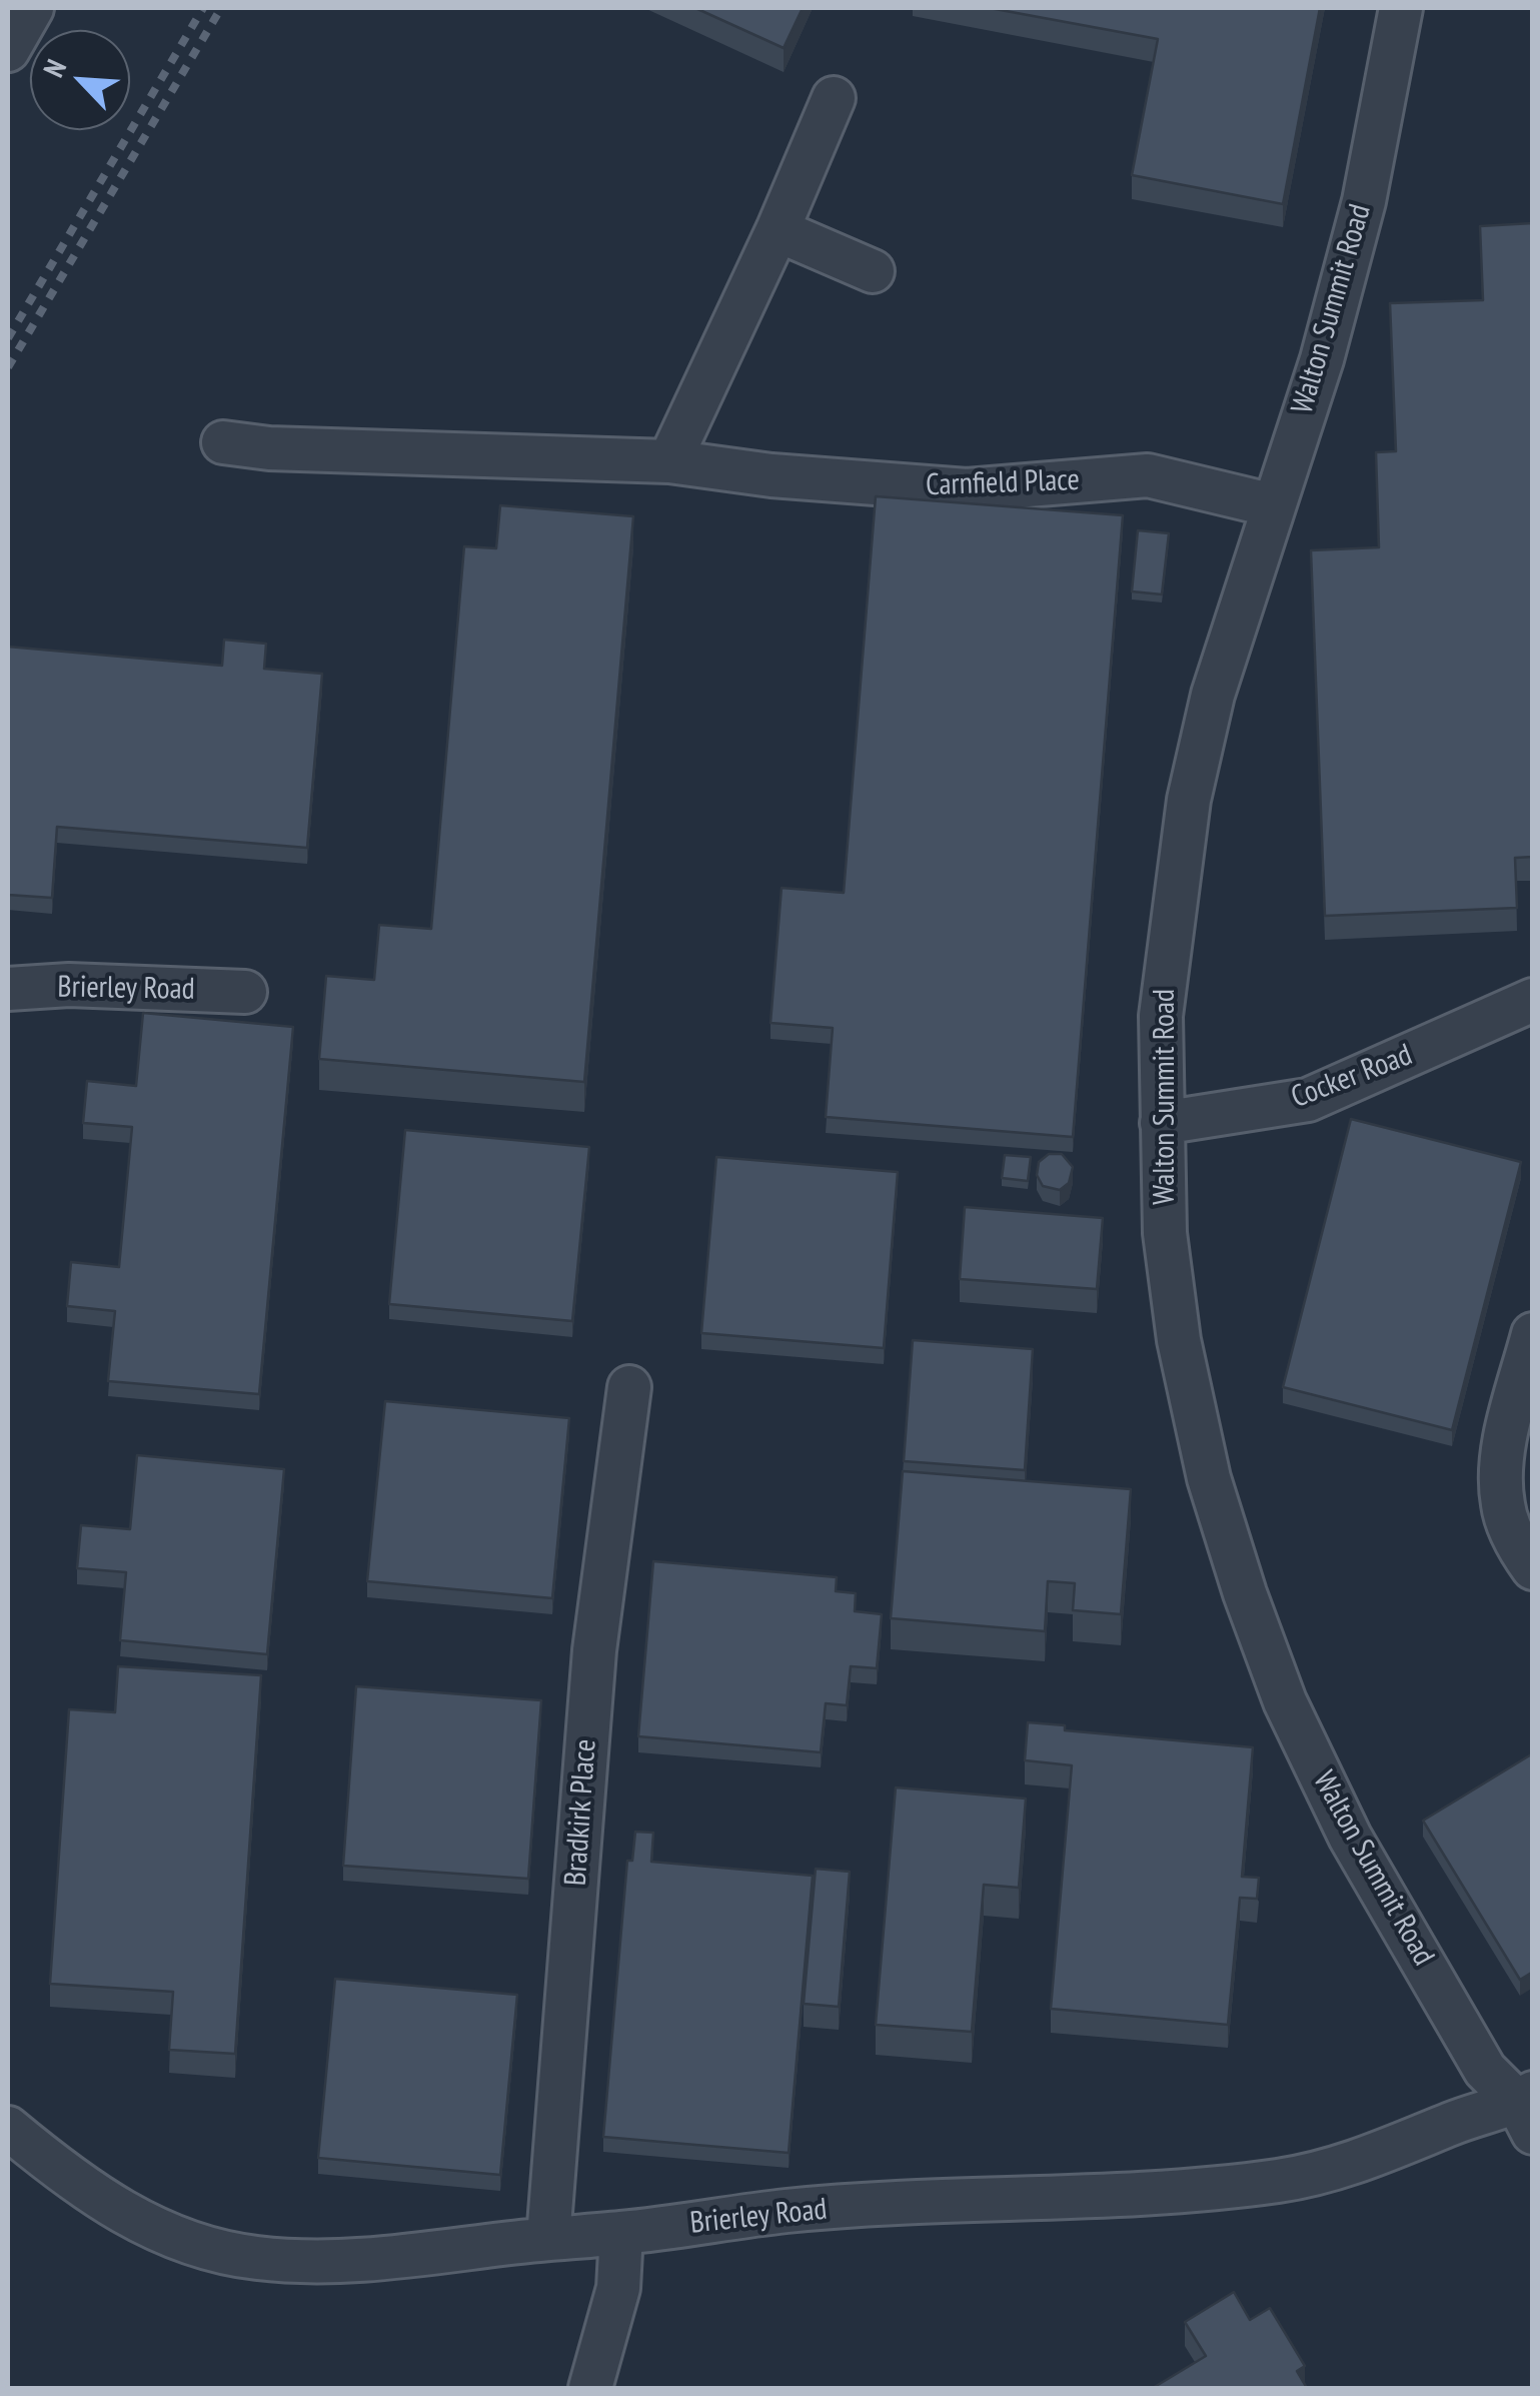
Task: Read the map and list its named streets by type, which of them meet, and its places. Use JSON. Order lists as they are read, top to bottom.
{
  "streets": {
    "street": [
      "Walton Summit Road",
      "Carnfield Place",
      "Brierley Road",
      "Cocker Road",
      "Bradkirk Place"
    ]
  },
  "crossings": [
    ["Walton Summit Road", "Carnfield Place"],
    ["Walton Summit Road", "Brierley Road"],
    ["Walton Summit Road", "Cocker Road"],
    ["Brierley Road", "Bradkirk Place"]
  ],
  "north": "top left"
}
